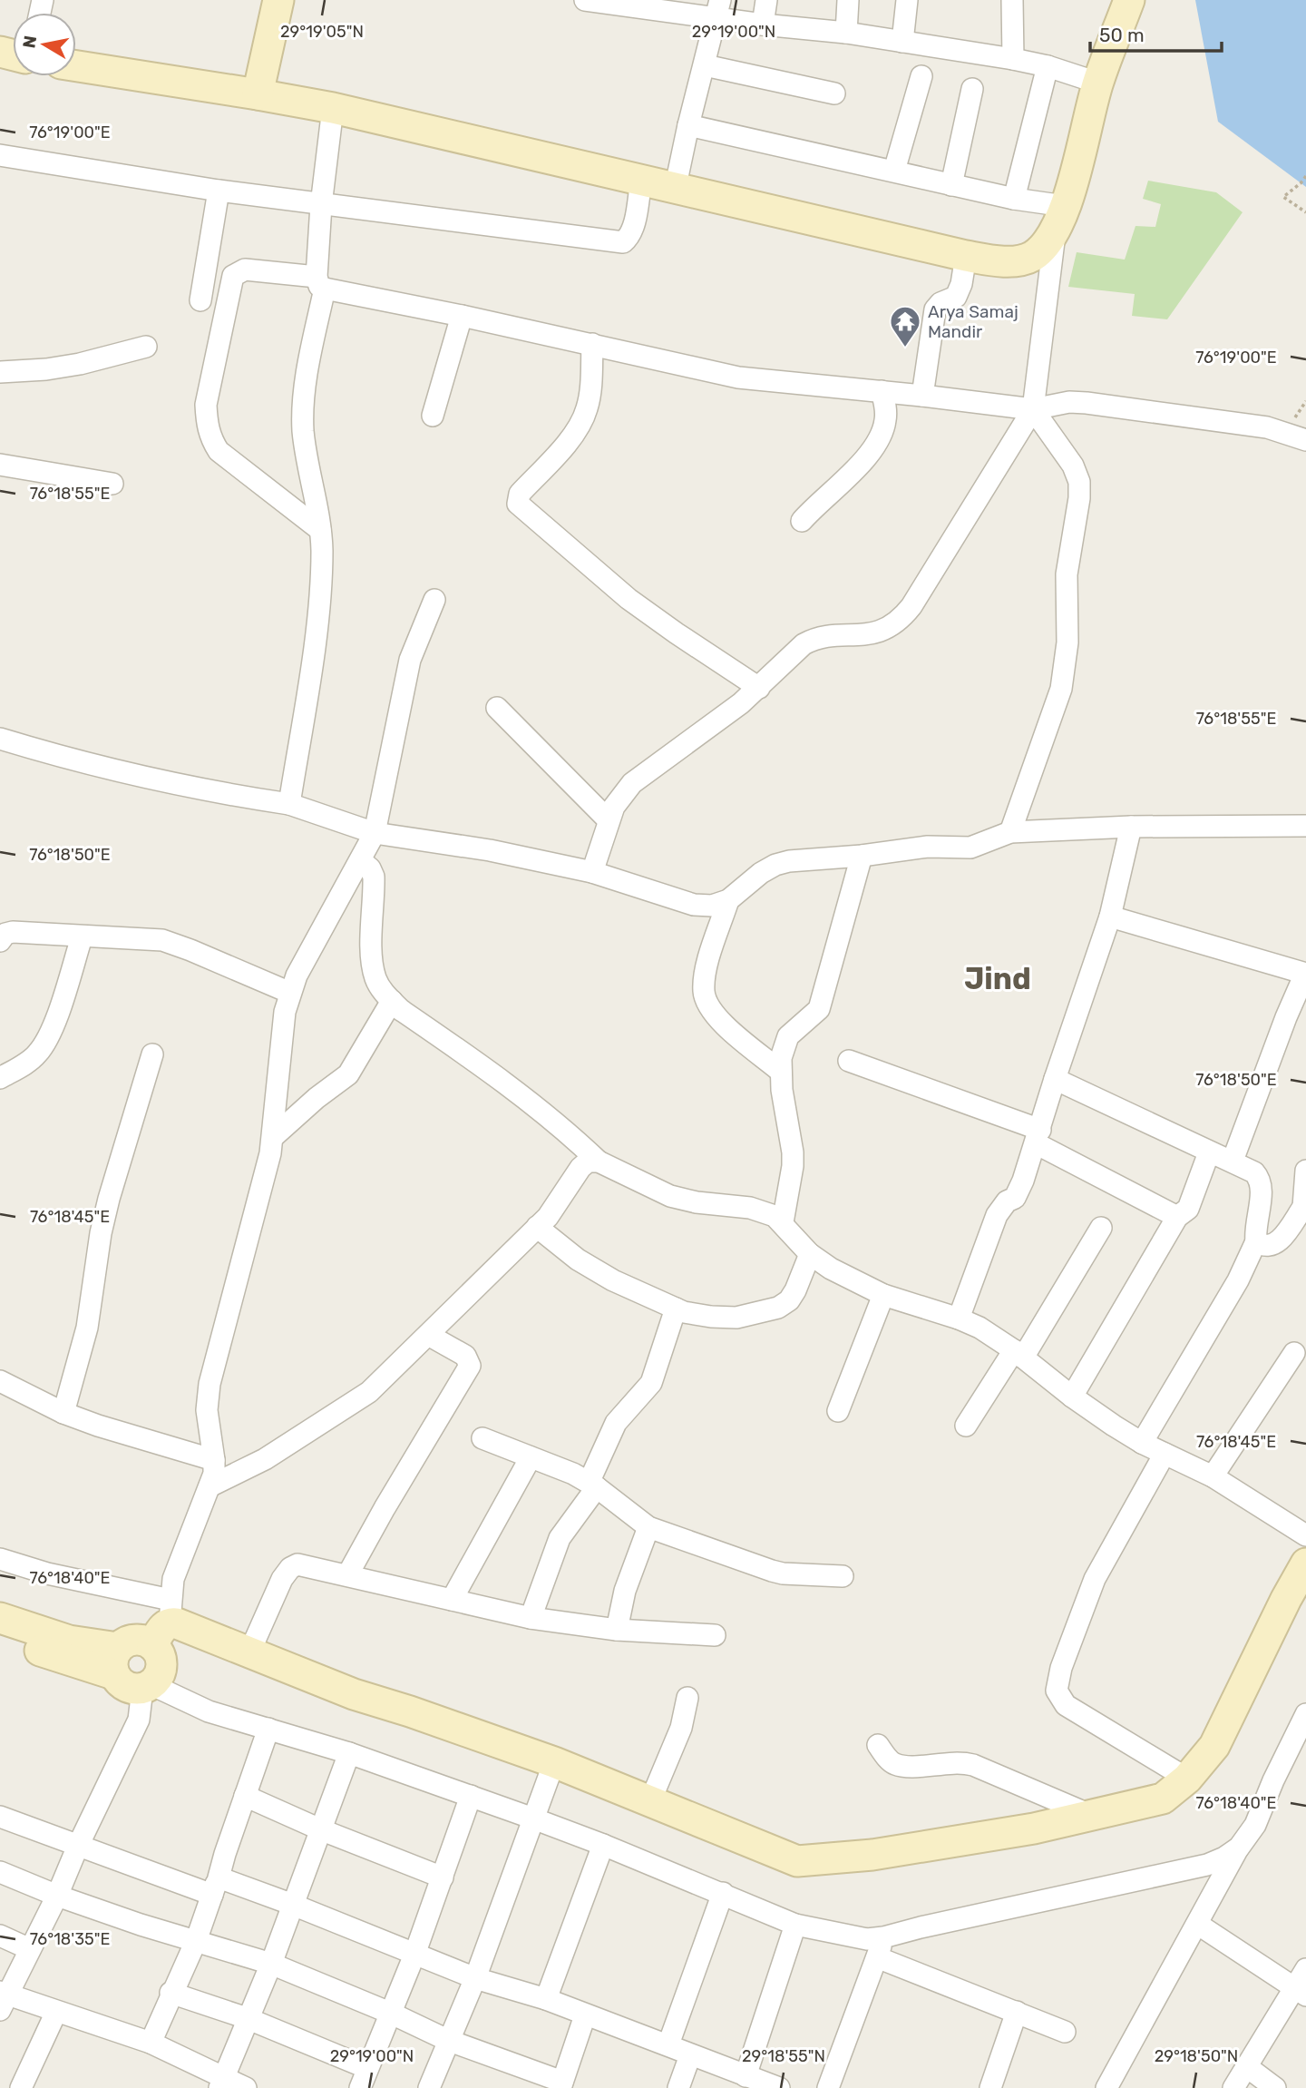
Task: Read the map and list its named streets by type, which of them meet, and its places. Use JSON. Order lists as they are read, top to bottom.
{
  "districts": ["Jind"],
  "places": {
    "temple": ["Arya Samaj Mandir"]
  },
  "scale_bar": "50 m",
  "north": "left",
  "coordinates": [
    "29°19'00\"N",
    "29°19'05\"N",
    "76°19'00\"E",
    "76°18'55\"E",
    "76°18'50\"E",
    "76°18'45\"E",
    "76°18'40\"E",
    "76°18'35\"E",
    "29°18'55\"N",
    "29°18'50\"N"
  ]
}
